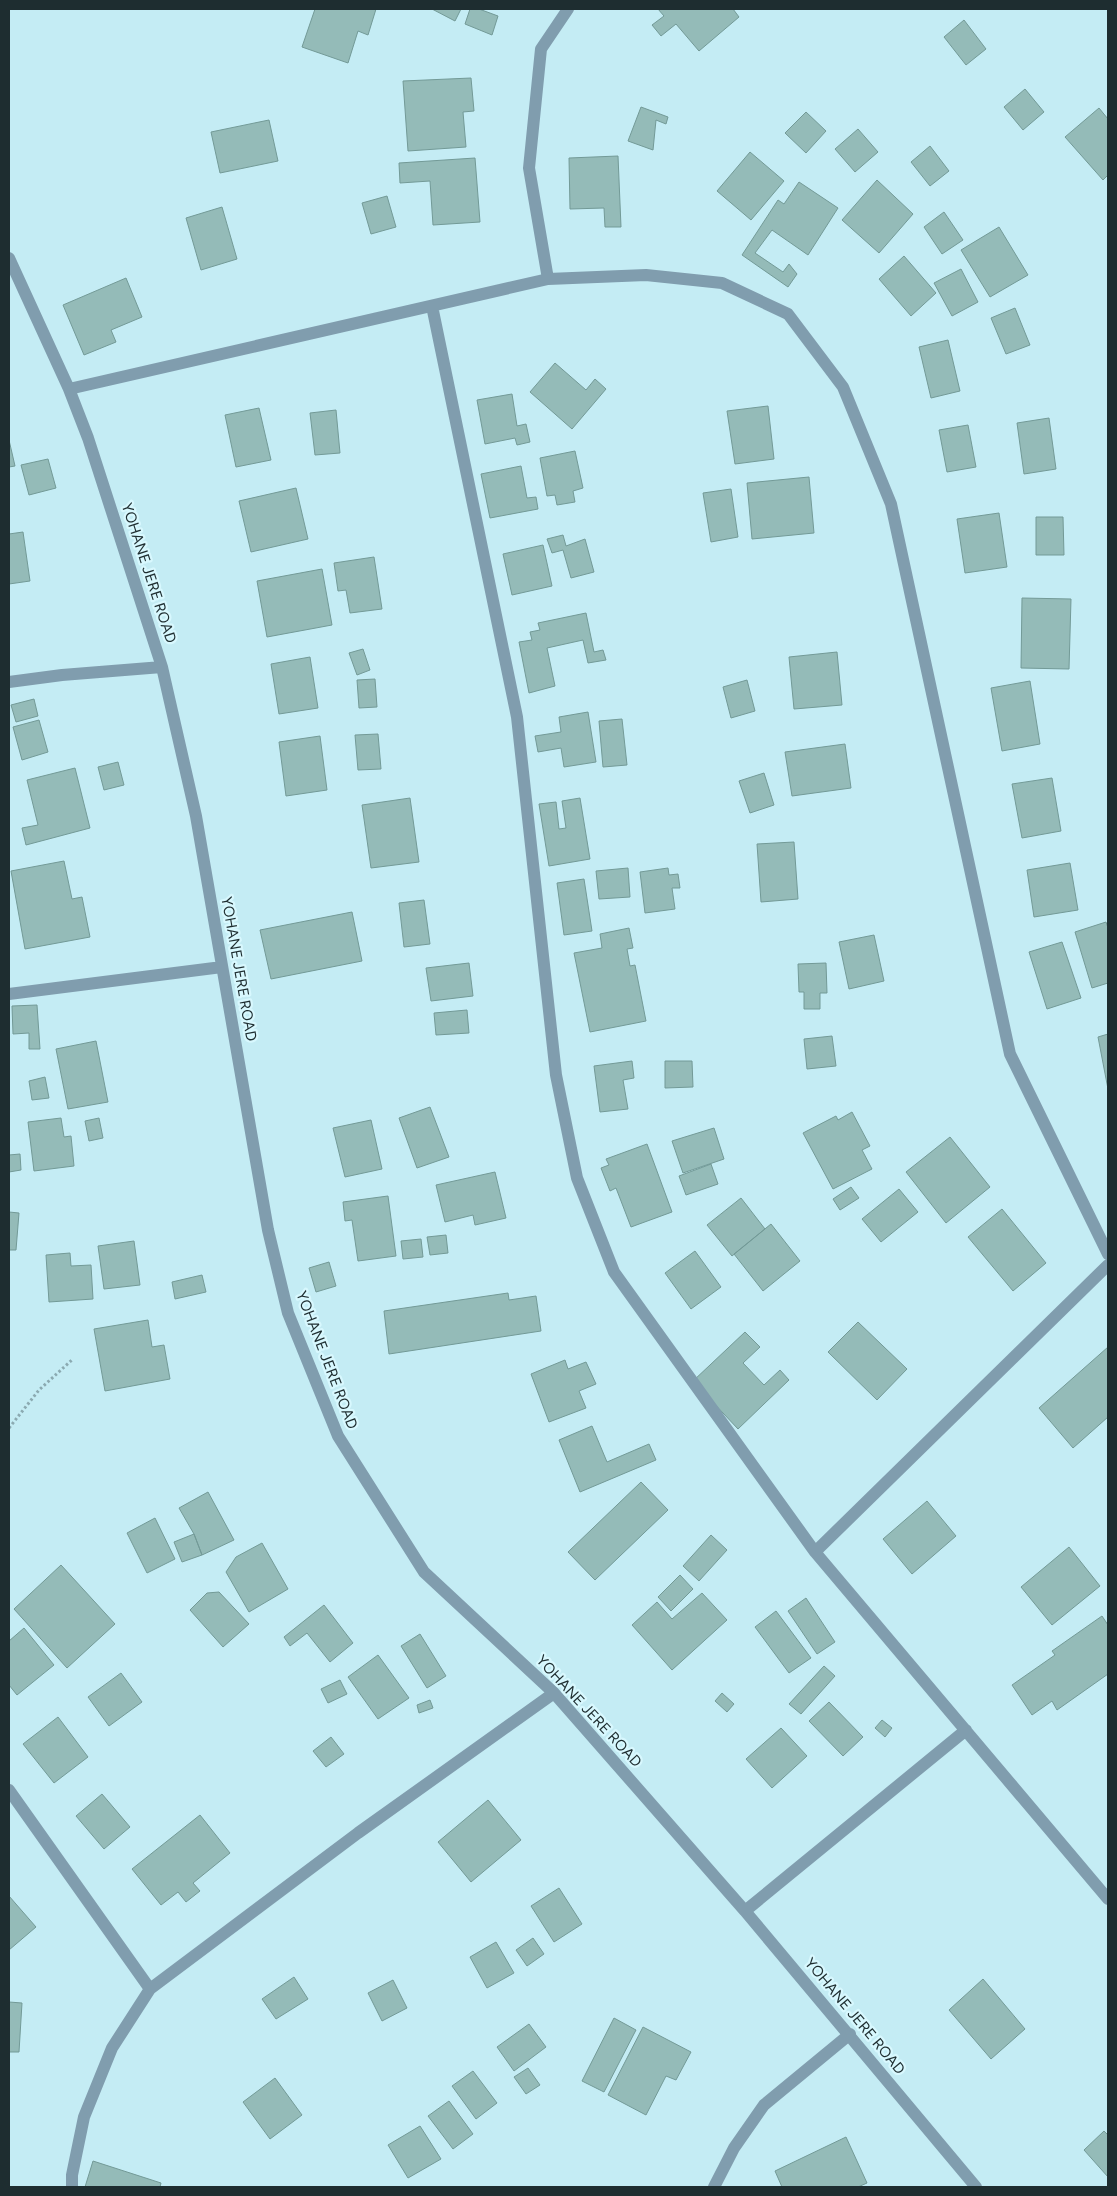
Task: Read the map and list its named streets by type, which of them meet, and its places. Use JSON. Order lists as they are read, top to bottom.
{
  "streets": {
    "street": ["YOHANE JERE ROAD"]
  }
}
